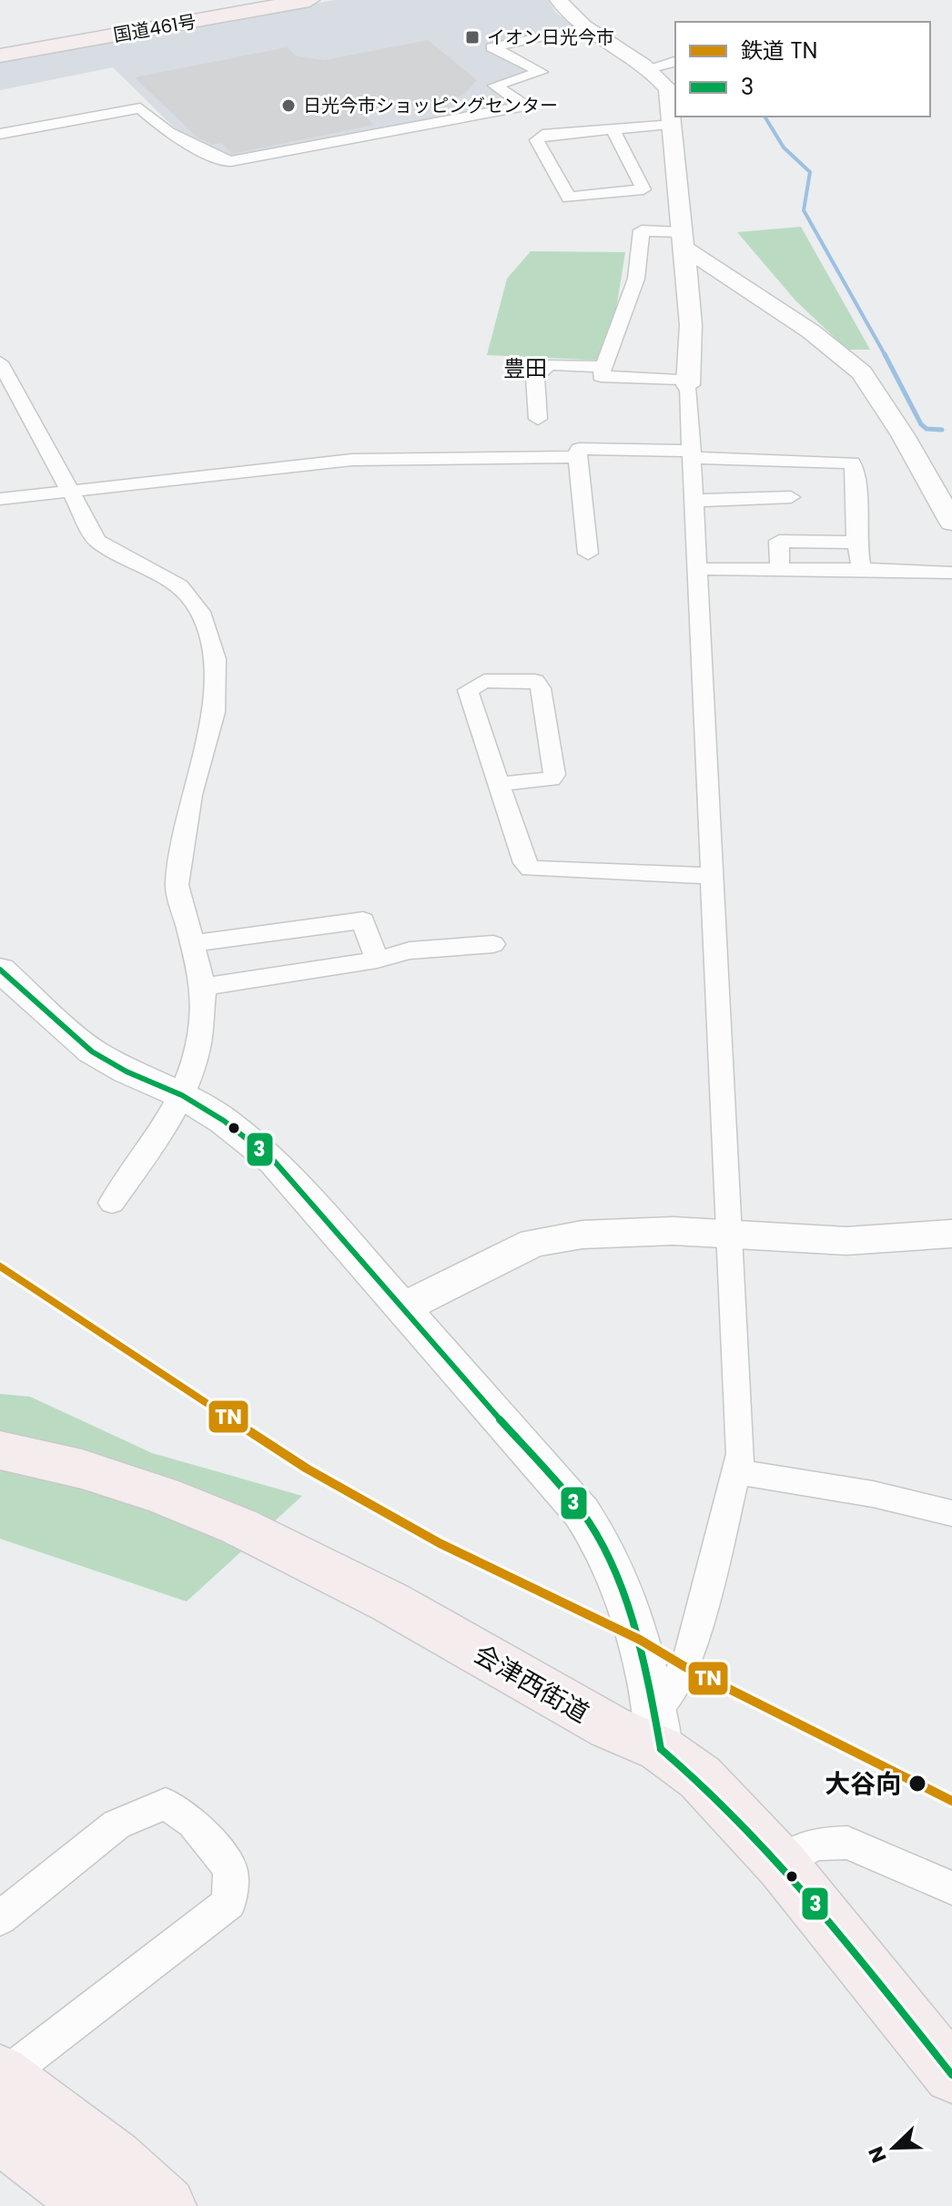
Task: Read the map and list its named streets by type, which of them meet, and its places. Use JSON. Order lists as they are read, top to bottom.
{
  "streets": {
    "highway": ["国道461号", "会津西街道"]
  },
  "districts": ["豊田"],
  "places": {
    "transit": ["イオン日光今市"],
    "other": ["日光今市ショッピングセンター", "大谷向"]
  },
  "lines": ["transit line 3", "rail line TN"],
  "legend": ["鉄道 TN", "3"],
  "north": "bottom left"
}
